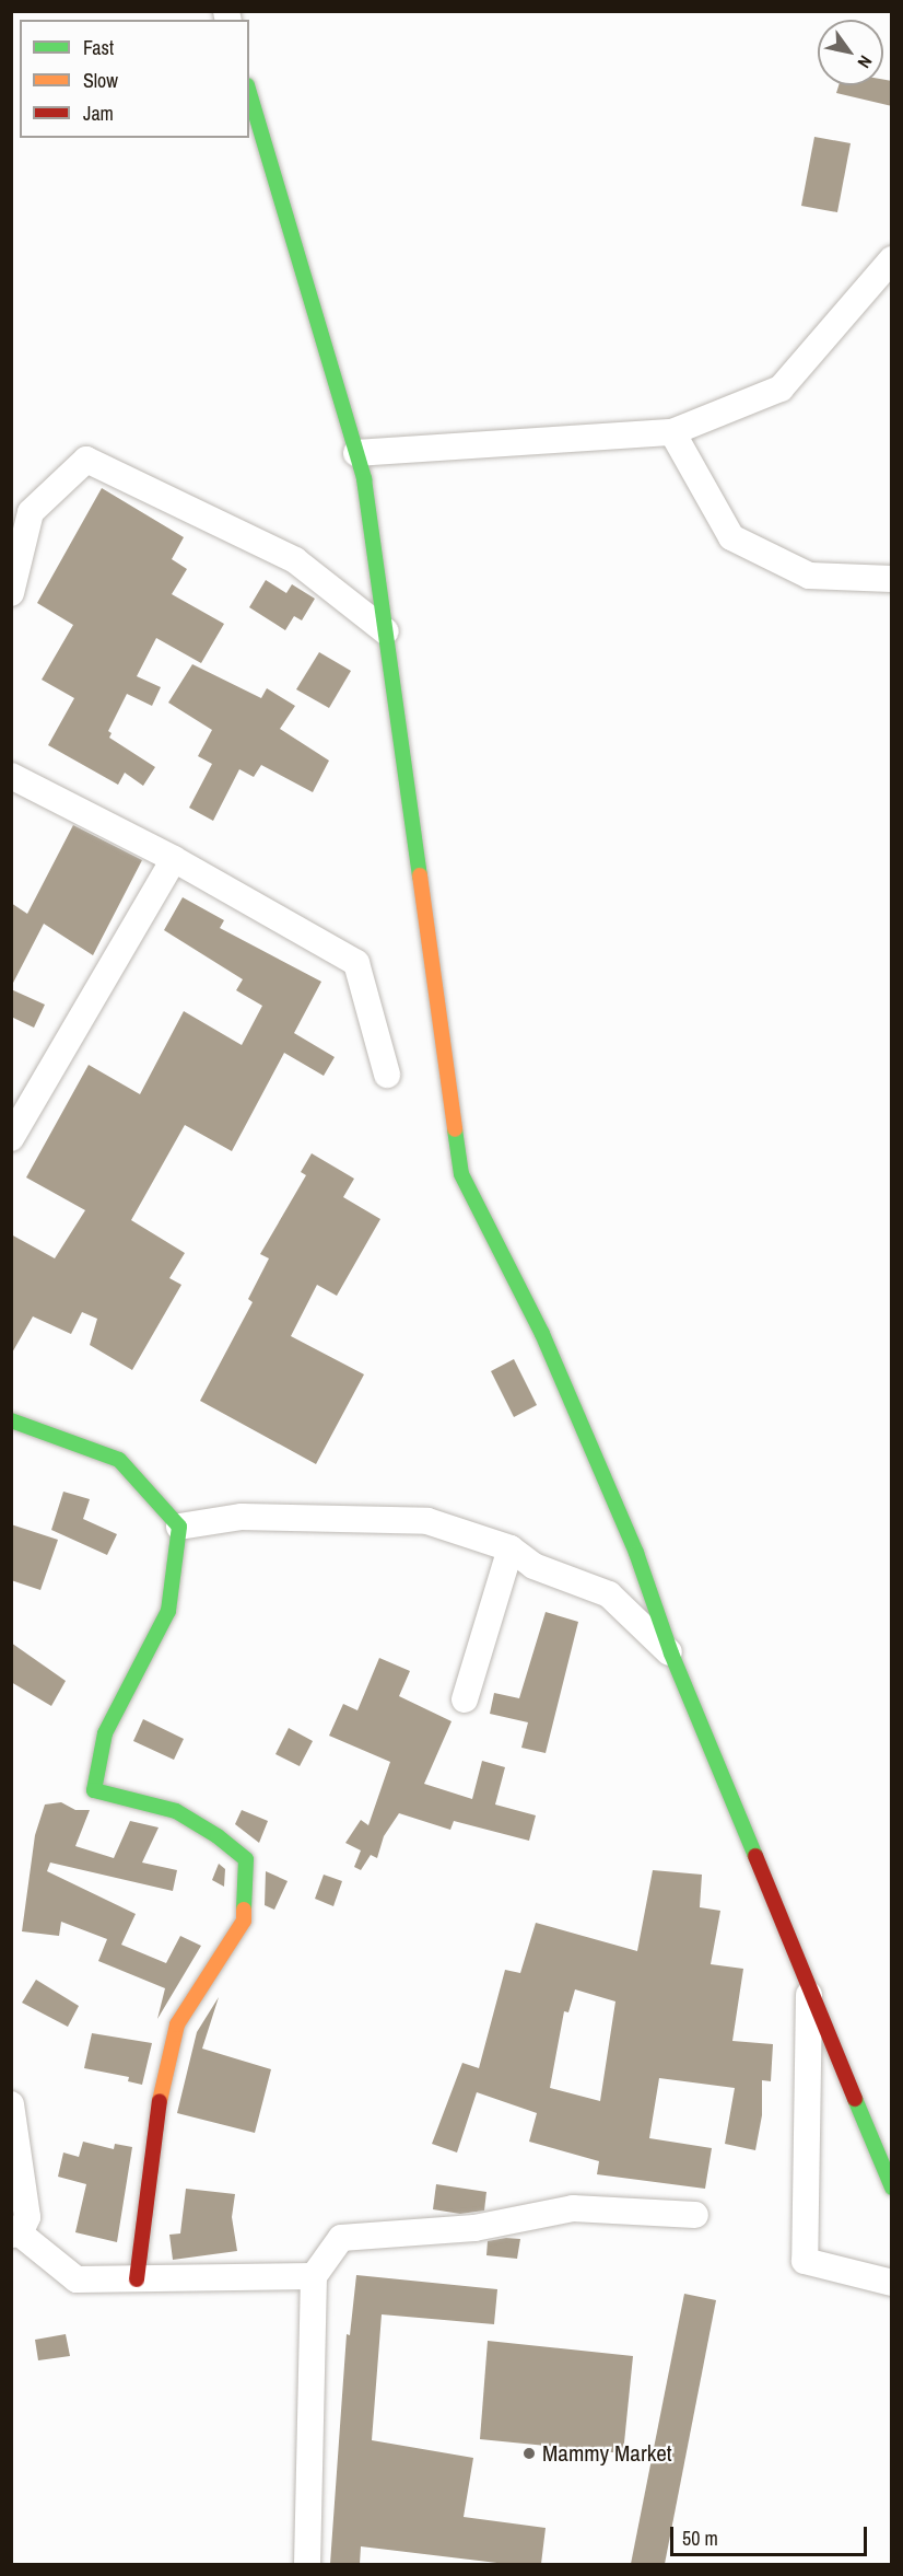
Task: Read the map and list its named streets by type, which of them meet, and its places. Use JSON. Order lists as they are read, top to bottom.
{
  "places": ["Mammy Market"],
  "legend": ["Fast", "Slow", "Jam"],
  "scale_bar": "50 m",
  "north": "bottom right"
}
